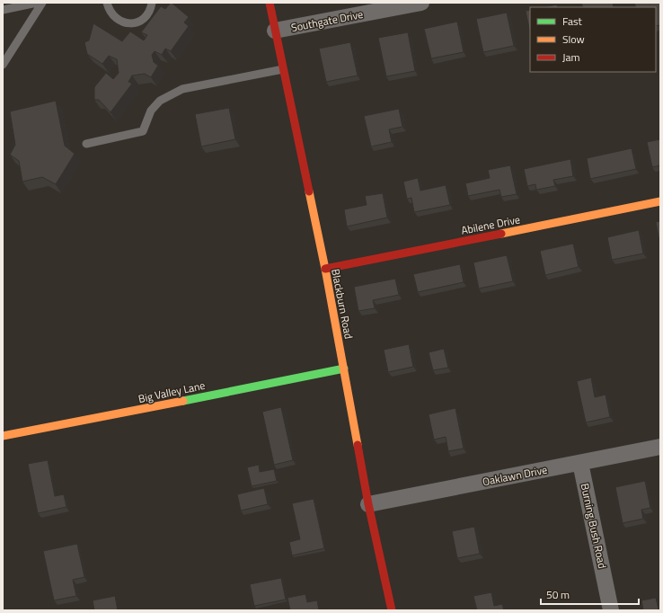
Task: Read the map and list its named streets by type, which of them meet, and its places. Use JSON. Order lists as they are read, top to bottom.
{
  "streets": {
    "street": [
      "Southgate Drive",
      "Abilene Drive",
      "Blackburn Road",
      "Big Valley Lane",
      "Oaklawn Drive",
      "Burning Bush Road"
    ]
  },
  "crossings": [
    ["Southgate Drive", "Blackburn Road"],
    ["Abilene Drive", "Blackburn Road"],
    ["Blackburn Road", "Big Valley Lane"],
    ["Blackburn Road", "Oaklawn Drive"],
    ["Oaklawn Drive", "Burning Bush Road"]
  ],
  "legend": ["Fast", "Slow", "Jam"],
  "scale_bar": "50 m"
}
